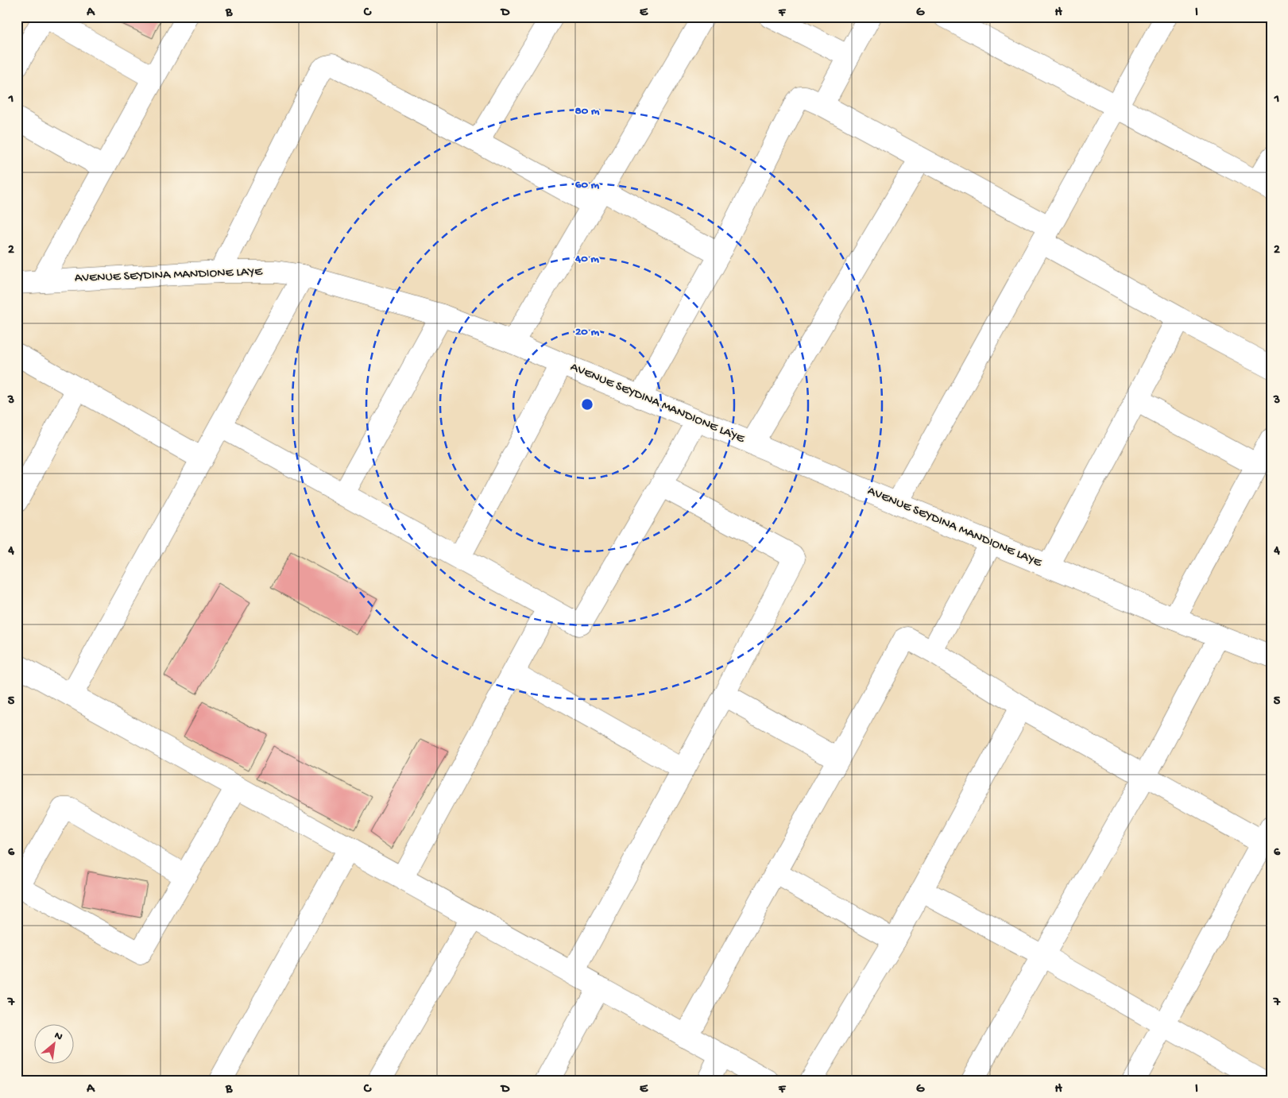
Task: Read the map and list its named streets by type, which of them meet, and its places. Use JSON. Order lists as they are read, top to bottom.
{
  "streets": {
    "street": ["AVENUE SEYDINA MANDIONE LAYE"]
  },
  "north": "top right",
  "grid": {
    "columns": [
      "A",
      "B",
      "C",
      "D",
      "E",
      "F",
      "G",
      "H",
      "I"
    ],
    "rows": [
      "1",
      "2",
      "3",
      "4",
      "5",
      "6",
      "7"
    ]
  },
  "rings": [
    "80 m",
    "60 m",
    "40 m",
    "20 m"
  ]
}
